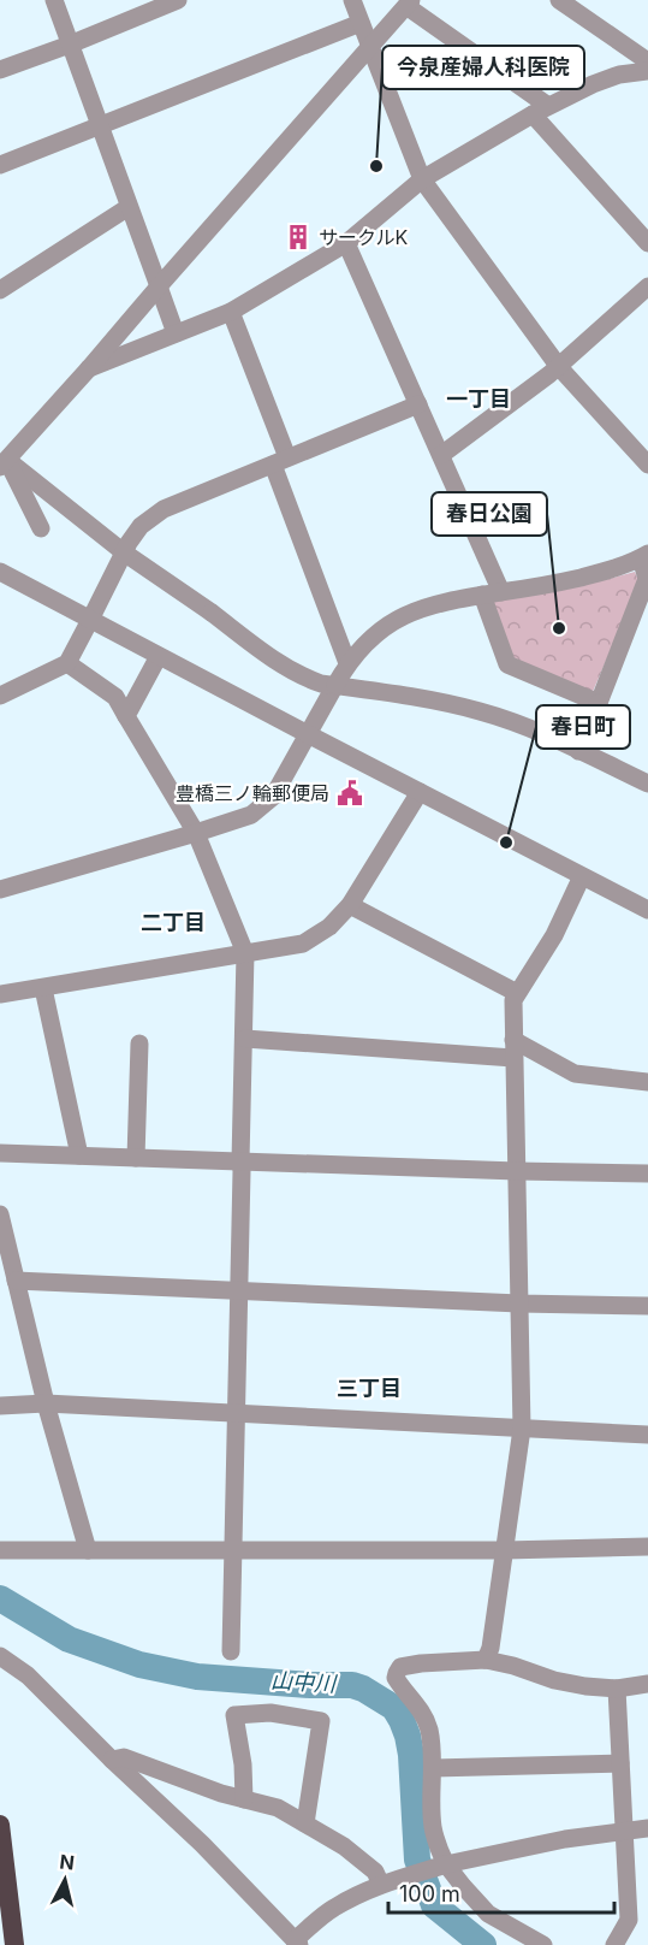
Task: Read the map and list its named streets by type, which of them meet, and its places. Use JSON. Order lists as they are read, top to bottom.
{
  "districts": ["一丁目", "二丁目", "三丁目"],
  "water": ["山中川"],
  "places": {
    "other": ["今泉産婦人科医院", "春日公園", "春日町"],
    "building": ["サークルK"],
    "public building": ["豊橋三ノ輪郵便局"]
  },
  "scale_bar": "100 m",
  "north": "top"
}
